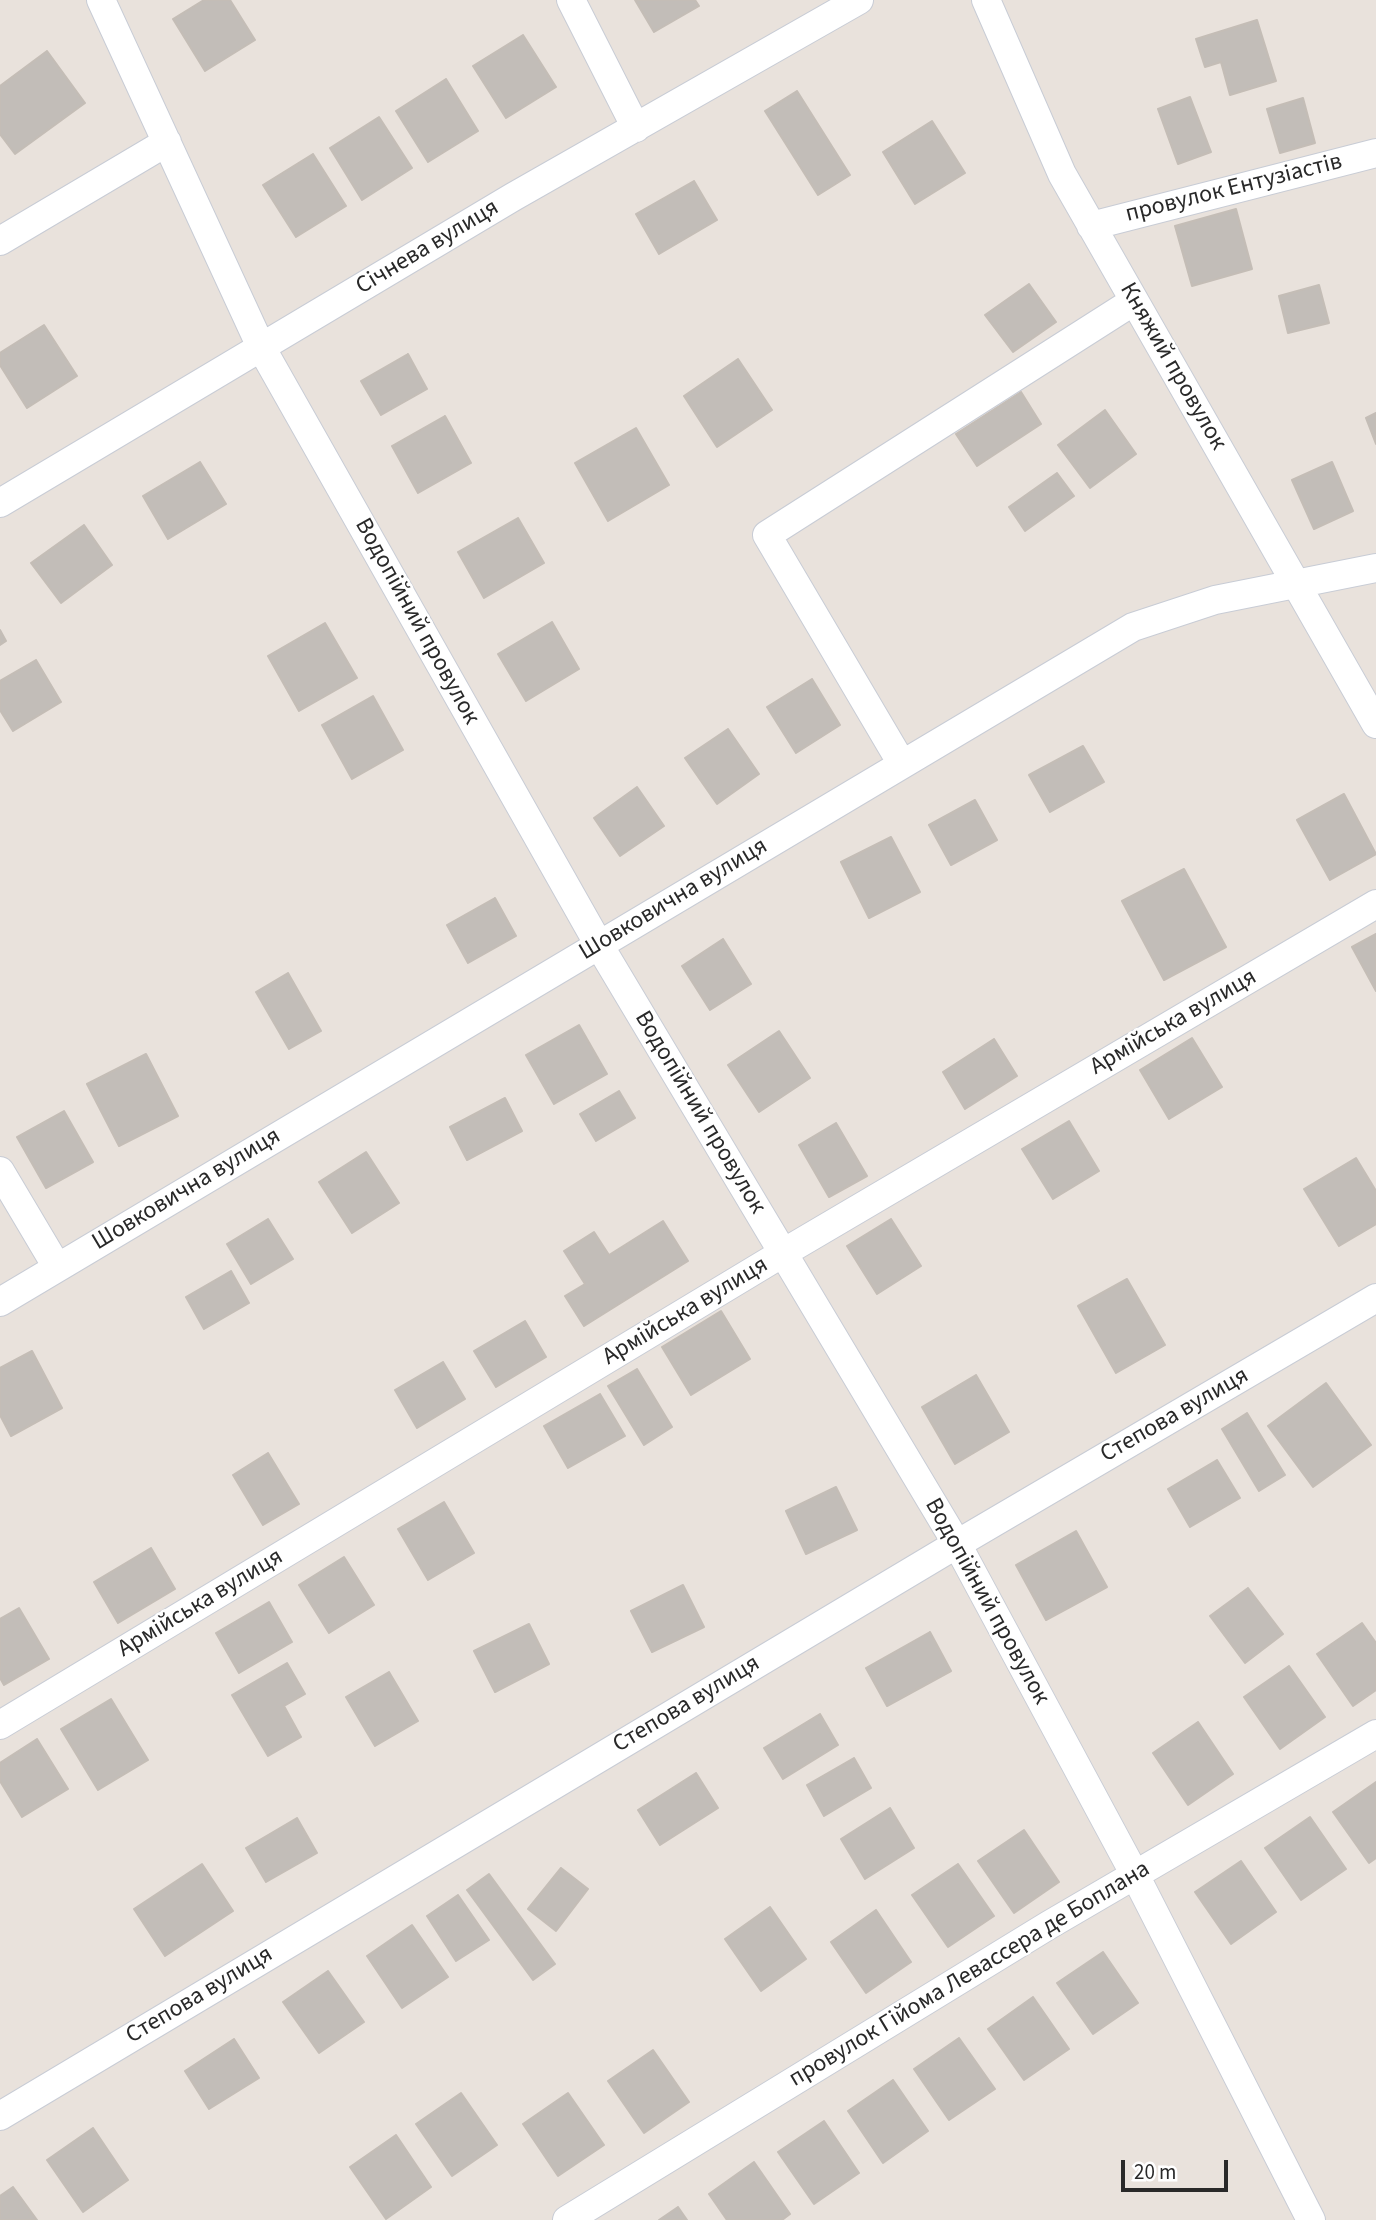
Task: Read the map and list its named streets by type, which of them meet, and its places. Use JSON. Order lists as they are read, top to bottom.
{
  "streets": {
    "street": [
      "провулок Ентузіастів",
      "Січнева вулиця",
      "Княжий провулок",
      "Водопійний провулок",
      "Шовковична вулиця",
      "Армійська вулиця",
      "Степова вулиця",
      "провулок Гійома Левассера де Боплана"
    ]
  },
  "crossings": [
    ["провулок Ентузіастів", "Княжий провулок"],
    ["Січнева вулиця", "Водопійний провулок"],
    ["Княжий провулок", "Шовковична вулиця"],
    ["Водопійний провулок", "Шовковична вулиця"],
    ["Водопійний провулок", "Армійська вулиця"],
    ["Водопійний провулок", "Степова вулиця"],
    ["Водопійний провулок", "провулок Гійома Левассера де Боплана"]
  ],
  "scale_bar": "20 m"
}
